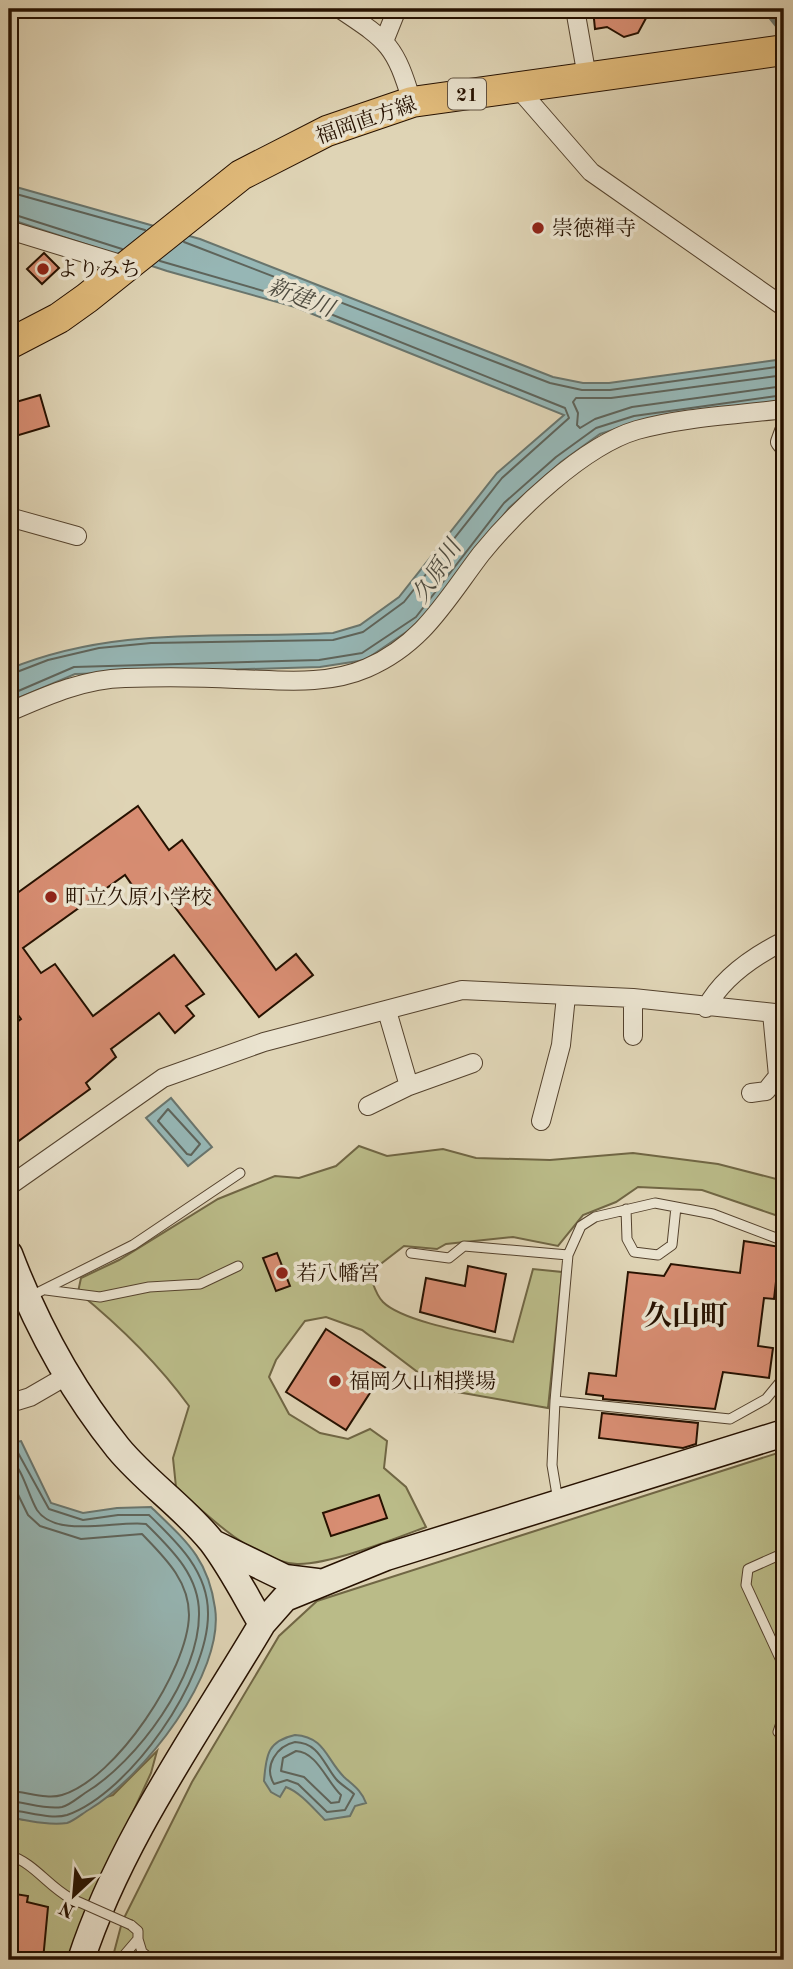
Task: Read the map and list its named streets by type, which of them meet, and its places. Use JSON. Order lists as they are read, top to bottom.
{
  "streets": {
    "main road": ["21", "福岡直方線"]
  },
  "districts": ["久山町"],
  "water": ["新建川", "久原川"],
  "places": [
    "崇徳禅寺",
    "よりみち",
    "町立久原小学校",
    "若八幡宮",
    "福岡久山相撲場"
  ],
  "north": "bottom left"
}
